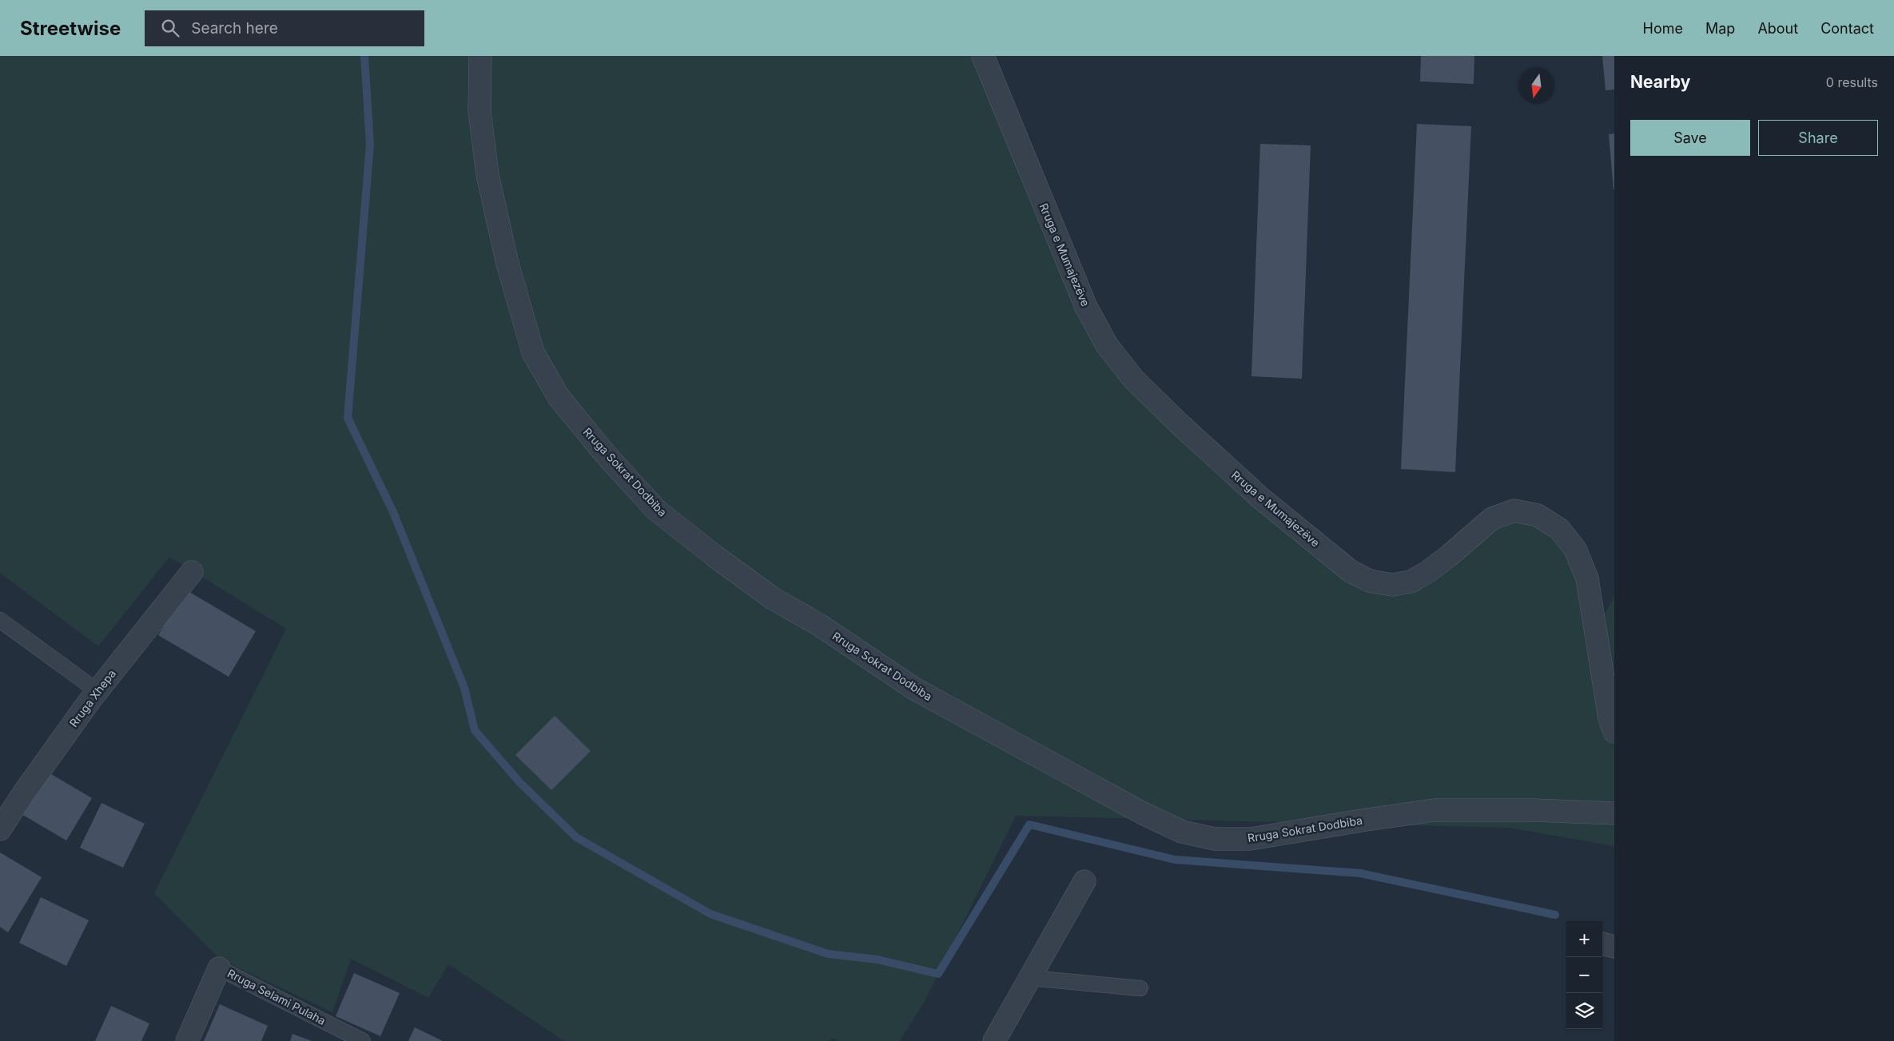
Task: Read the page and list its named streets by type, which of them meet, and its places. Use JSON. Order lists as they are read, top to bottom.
{
  "streets": {
    "street": [
      "Rruga e Mumajezëve",
      "Rruga Sokrat Dodbiba",
      "Rruga Xhepa",
      "Rruga Selami Pulaha"
    ]
  },
  "north": "bottom",
  "page": {
    "header": "Streetwise",
    "search": "Search here",
    "nav": [
      "Home",
      "Map",
      "About",
      "Contact"
    ],
    "heading": ["Nearby", "0 results"],
    "buttons": ["Save", "Share"],
    "map_buttons": ["+", "−"]
  }
}
